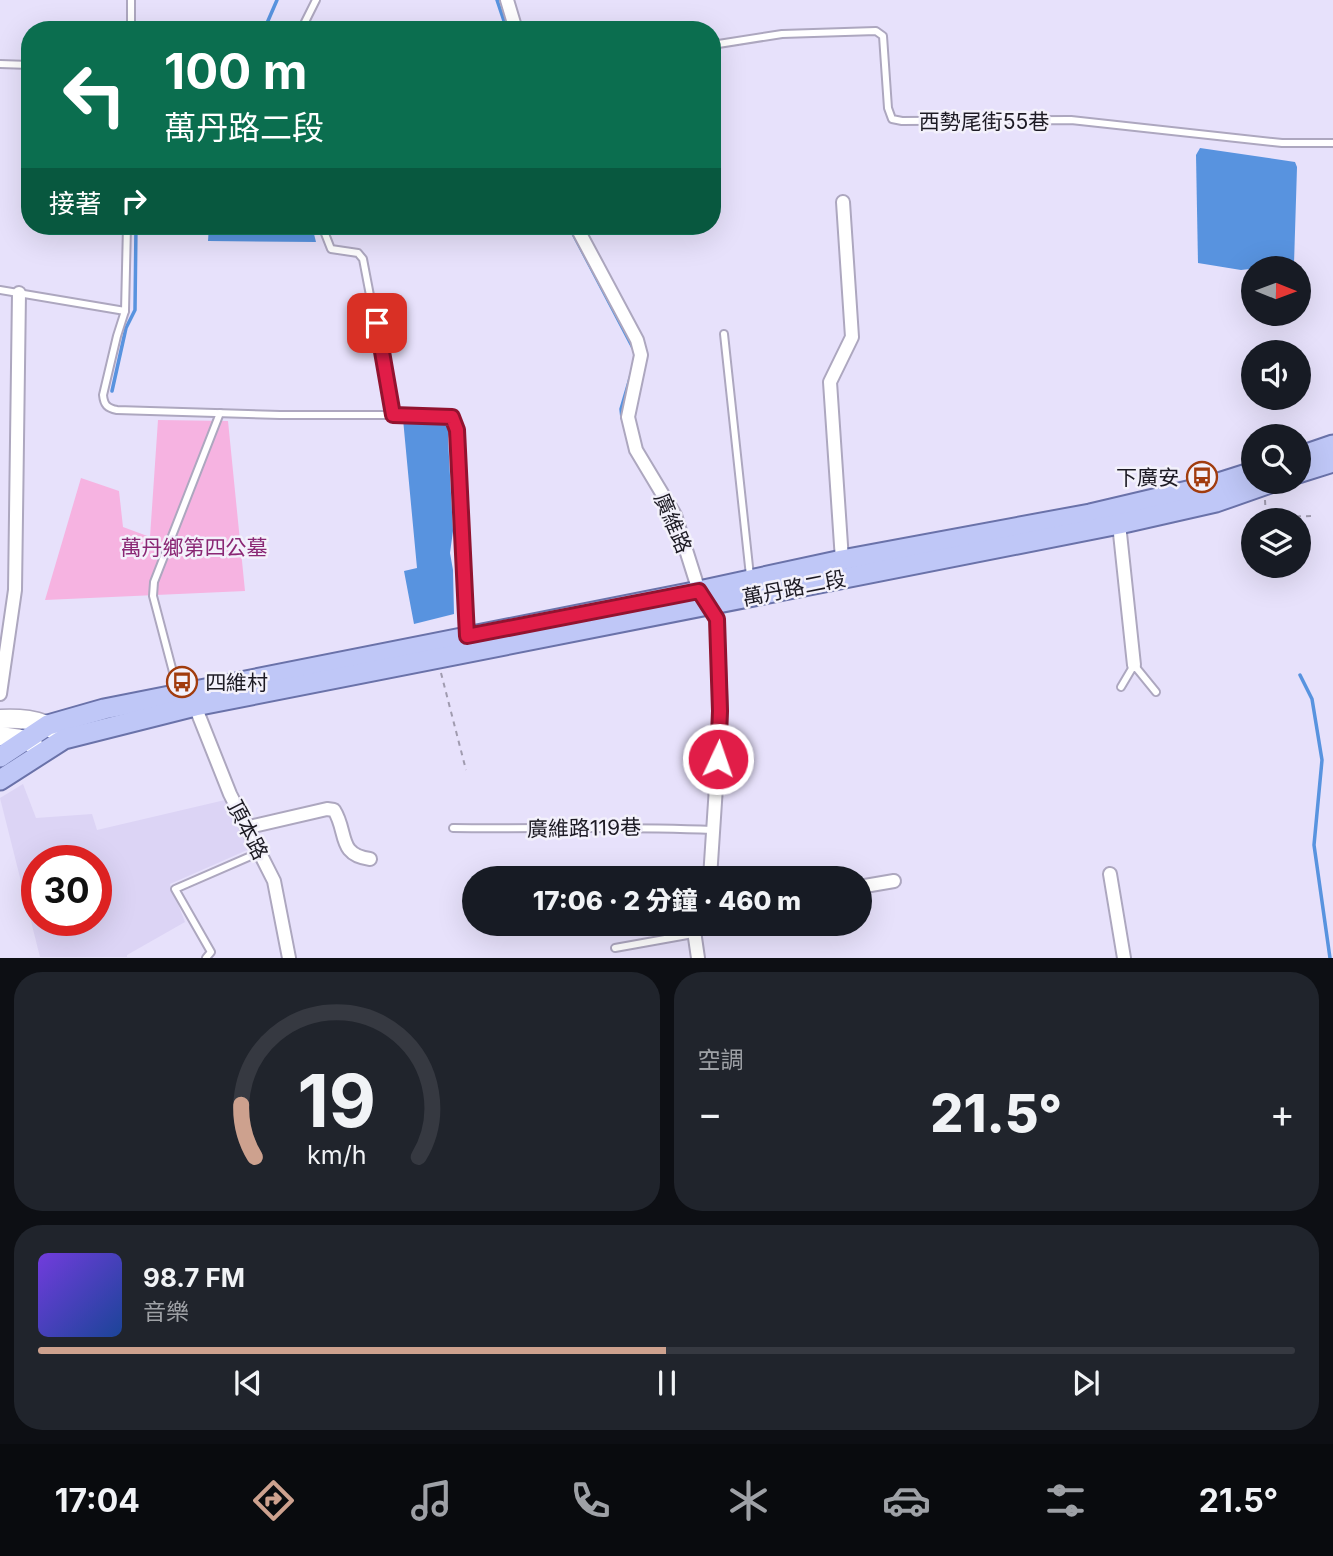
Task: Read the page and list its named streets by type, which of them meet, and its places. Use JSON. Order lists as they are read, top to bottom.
{
  "streets": {
    "main road": ["萬丹路二段"],
    "street": ["廣維路", "頂本路"],
    "lane": ["西勢尾街55巷", "廣維路119巷"]
  },
  "crossings": [
    ["廣維路", "萬丹路二段"],
    ["廣維路", "廣維路119巷"],
    ["萬丹路二段", "頂本路"]
  ],
  "parks": ["萬丹鄉第四公墓"],
  "places": {
    "bus stop": ["下廣安", "四維村"]
  },
  "north": "right",
  "page": {
    "turn": ["100 m", "萬丹路二段"],
    "then": "接著",
    "limit": "30",
    "trip": "17:06 · 2 分鐘 · 460 m",
    "tile": "空調",
    "heat": ["−", "21.5°", "+"],
    "song": ["98.7 FM", "音樂"],
    "tabs": ["17:04", "21.5°"],
    "gauge": ["19", "km/h"]
  }
}
